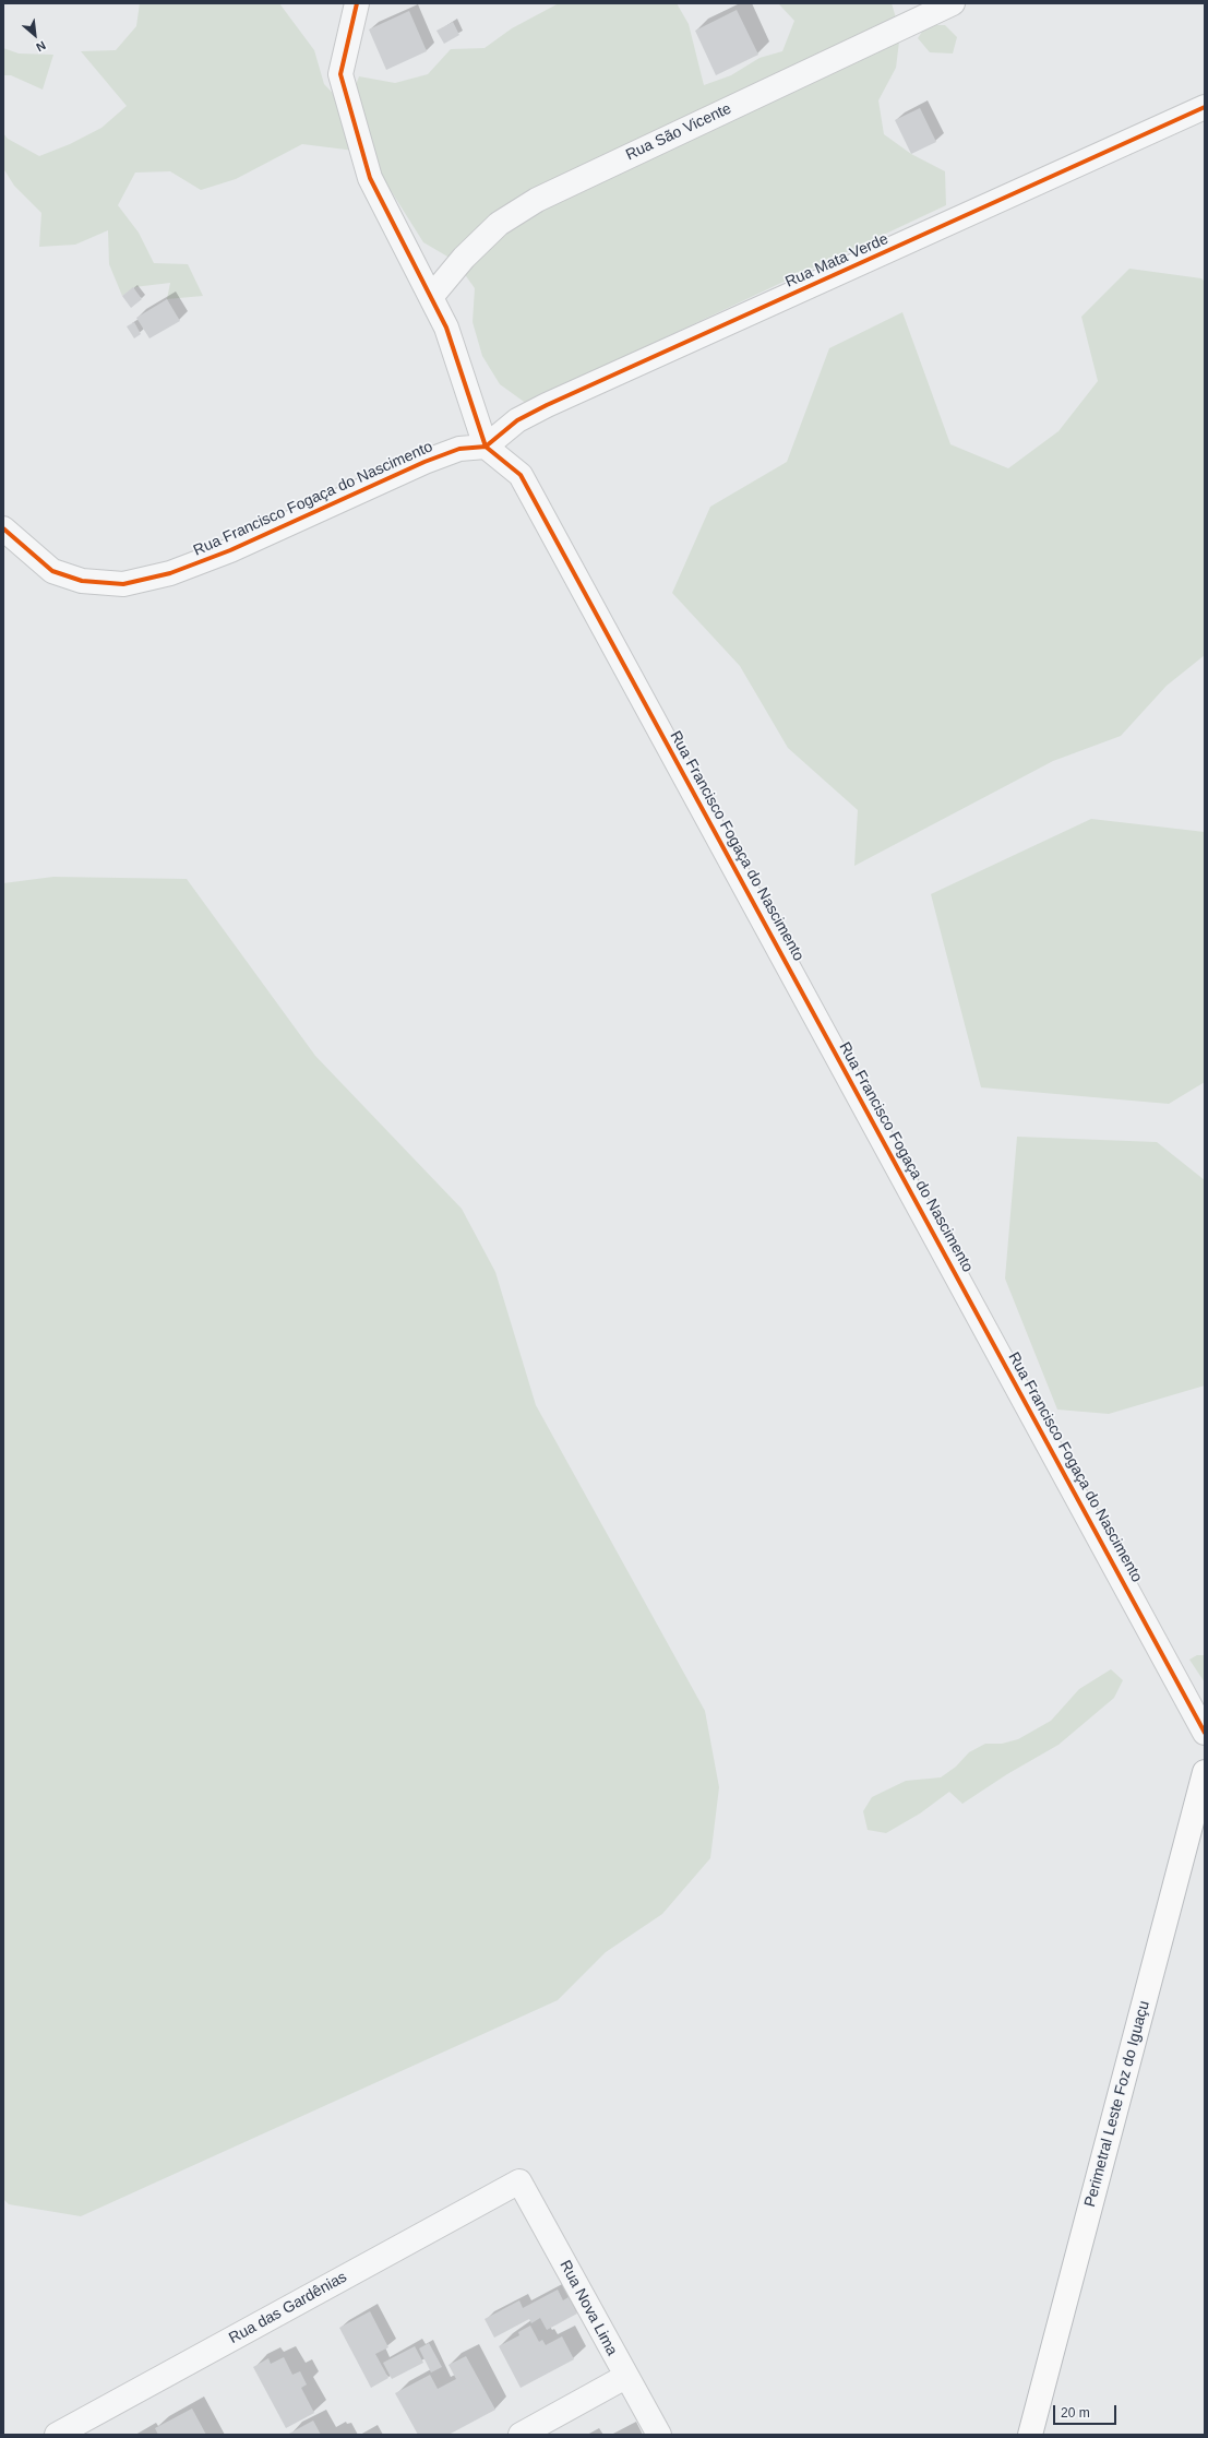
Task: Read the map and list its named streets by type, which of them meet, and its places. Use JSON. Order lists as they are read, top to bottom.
{
  "streets": {
    "highway": ["Perimetral Leste Foz do Iguaçu"],
    "street": [
      "Rua São Vicente",
      "Rua Mata Verde",
      "Rua Francisco Fogaça do Nascimento",
      "Rua das Gardênias",
      "Rua Nova Lima"
    ]
  },
  "crossings": [
    ["Rua Mata Verde", "Rua Francisco Fogaça do Nascimento"],
    ["Rua das Gardênias", "Rua Nova Lima"]
  ],
  "scale_bar": "20 m",
  "north": "bottom right"
}
